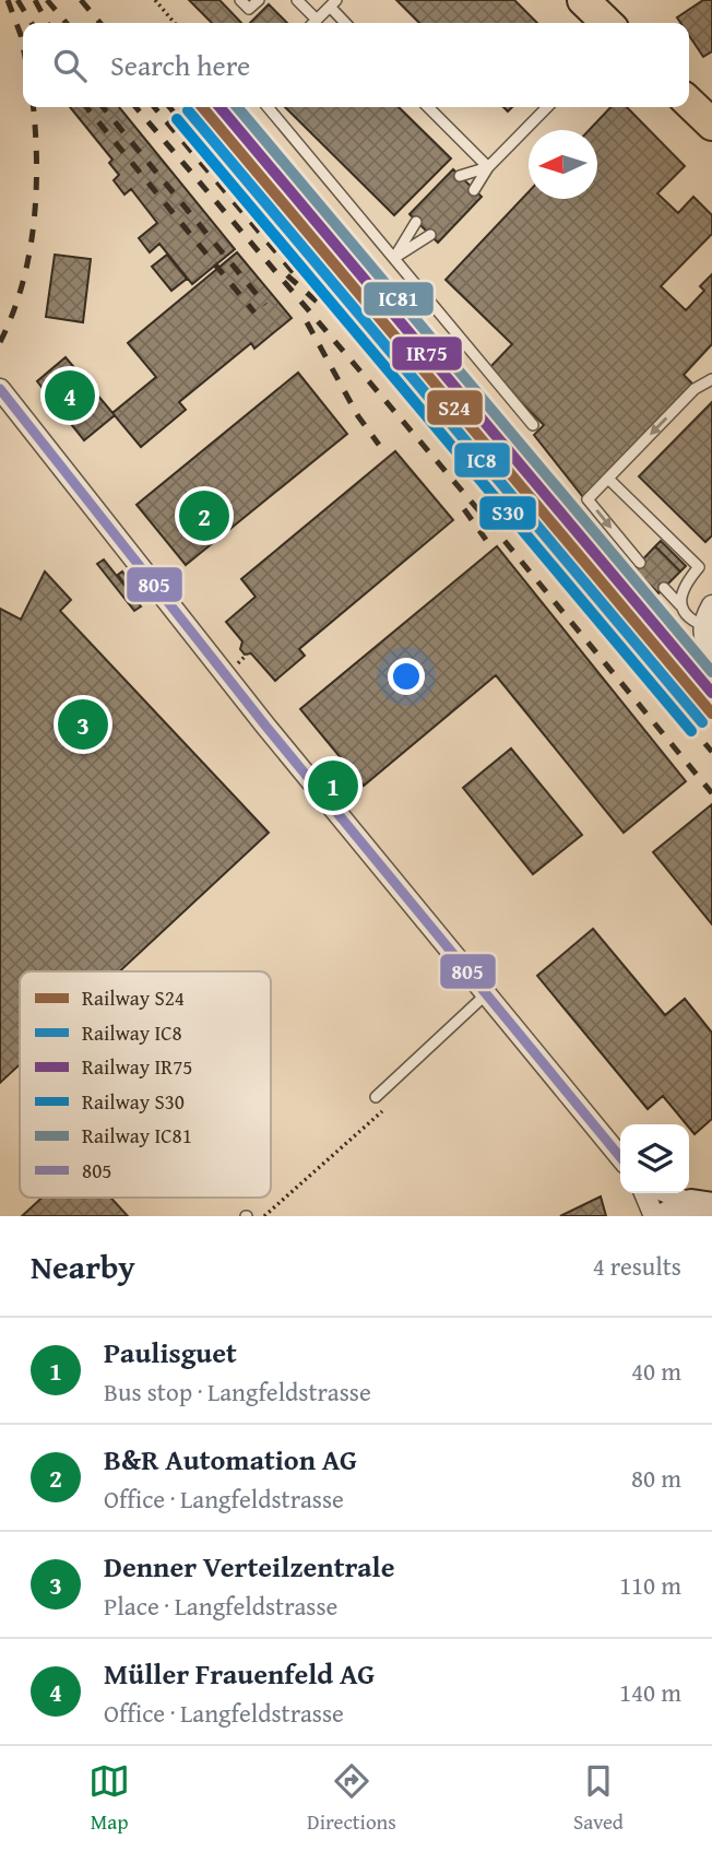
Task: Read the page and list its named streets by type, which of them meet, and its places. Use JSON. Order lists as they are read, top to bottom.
{
  "lines": [
    "rail line S24",
    "rail line IR75",
    "rail line IC81",
    "rail line IC8",
    "rail line S30",
    "transit line 805"
  ],
  "legend": [
    "Railway S24",
    "Railway IC8",
    "Railway IR75",
    "Railway S30",
    "Railway IC81",
    "805"
  ],
  "north": "left",
  "page": {
    "search": "Search here",
    "pins": [
      "4",
      "2",
      "3",
      "1"
    ],
    "heading": ["Nearby", "4 results"],
    "list": [
      {
        "mark": "1",
        "name": "Paulisguet",
        "note": "Bus stop · Langfeldstrasse",
        "value": "40 m"
      },
      {
        "mark": "2",
        "name": "B&R Automation AG",
        "note": "Office · Langfeldstrasse",
        "value": "80 m"
      },
      {
        "mark": "3",
        "name": "Denner Verteilzentrale",
        "note": "Place · Langfeldstrasse",
        "value": "110 m"
      },
      {
        "mark": "4",
        "name": "Müller Frauenfeld AG",
        "note": "Office · Langfeldstrasse",
        "value": "140 m"
      }
    ],
    "nav": ["Map", "Directions", "Saved"]
  }
}
